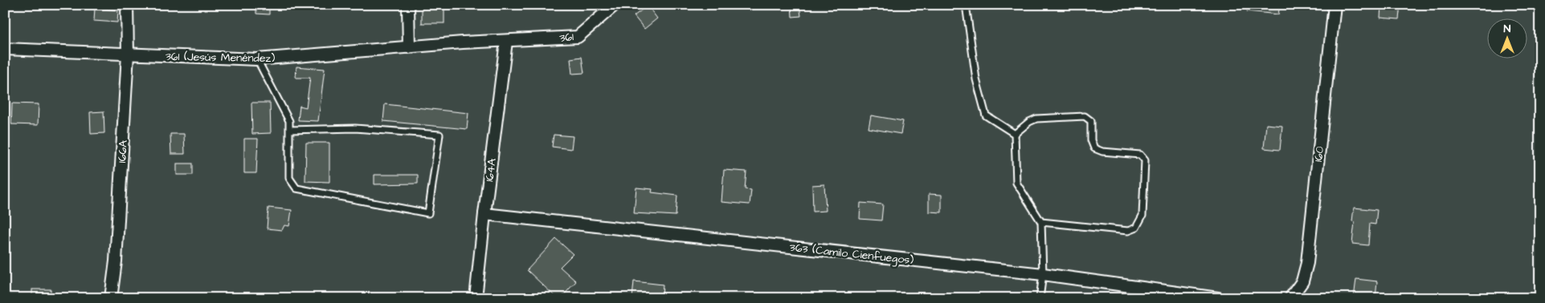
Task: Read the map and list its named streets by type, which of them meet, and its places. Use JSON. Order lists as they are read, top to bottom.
{
  "streets": {
    "street": [
      "361",
      "361 (Jesús Menéndez)",
      "166A",
      "160",
      "164A",
      "363 (Camilo Cienfuegos)"
    ]
  },
  "crossings": [
    ["361", "361 (Jesús Menéndez)"],
    ["361", "164A"],
    ["361 (Jesús Menéndez)", "166A"],
    ["361 (Jesús Menéndez)", "164A"],
    ["164A", "363 (Camilo Cienfuegos)"]
  ],
  "north": "top"
}
